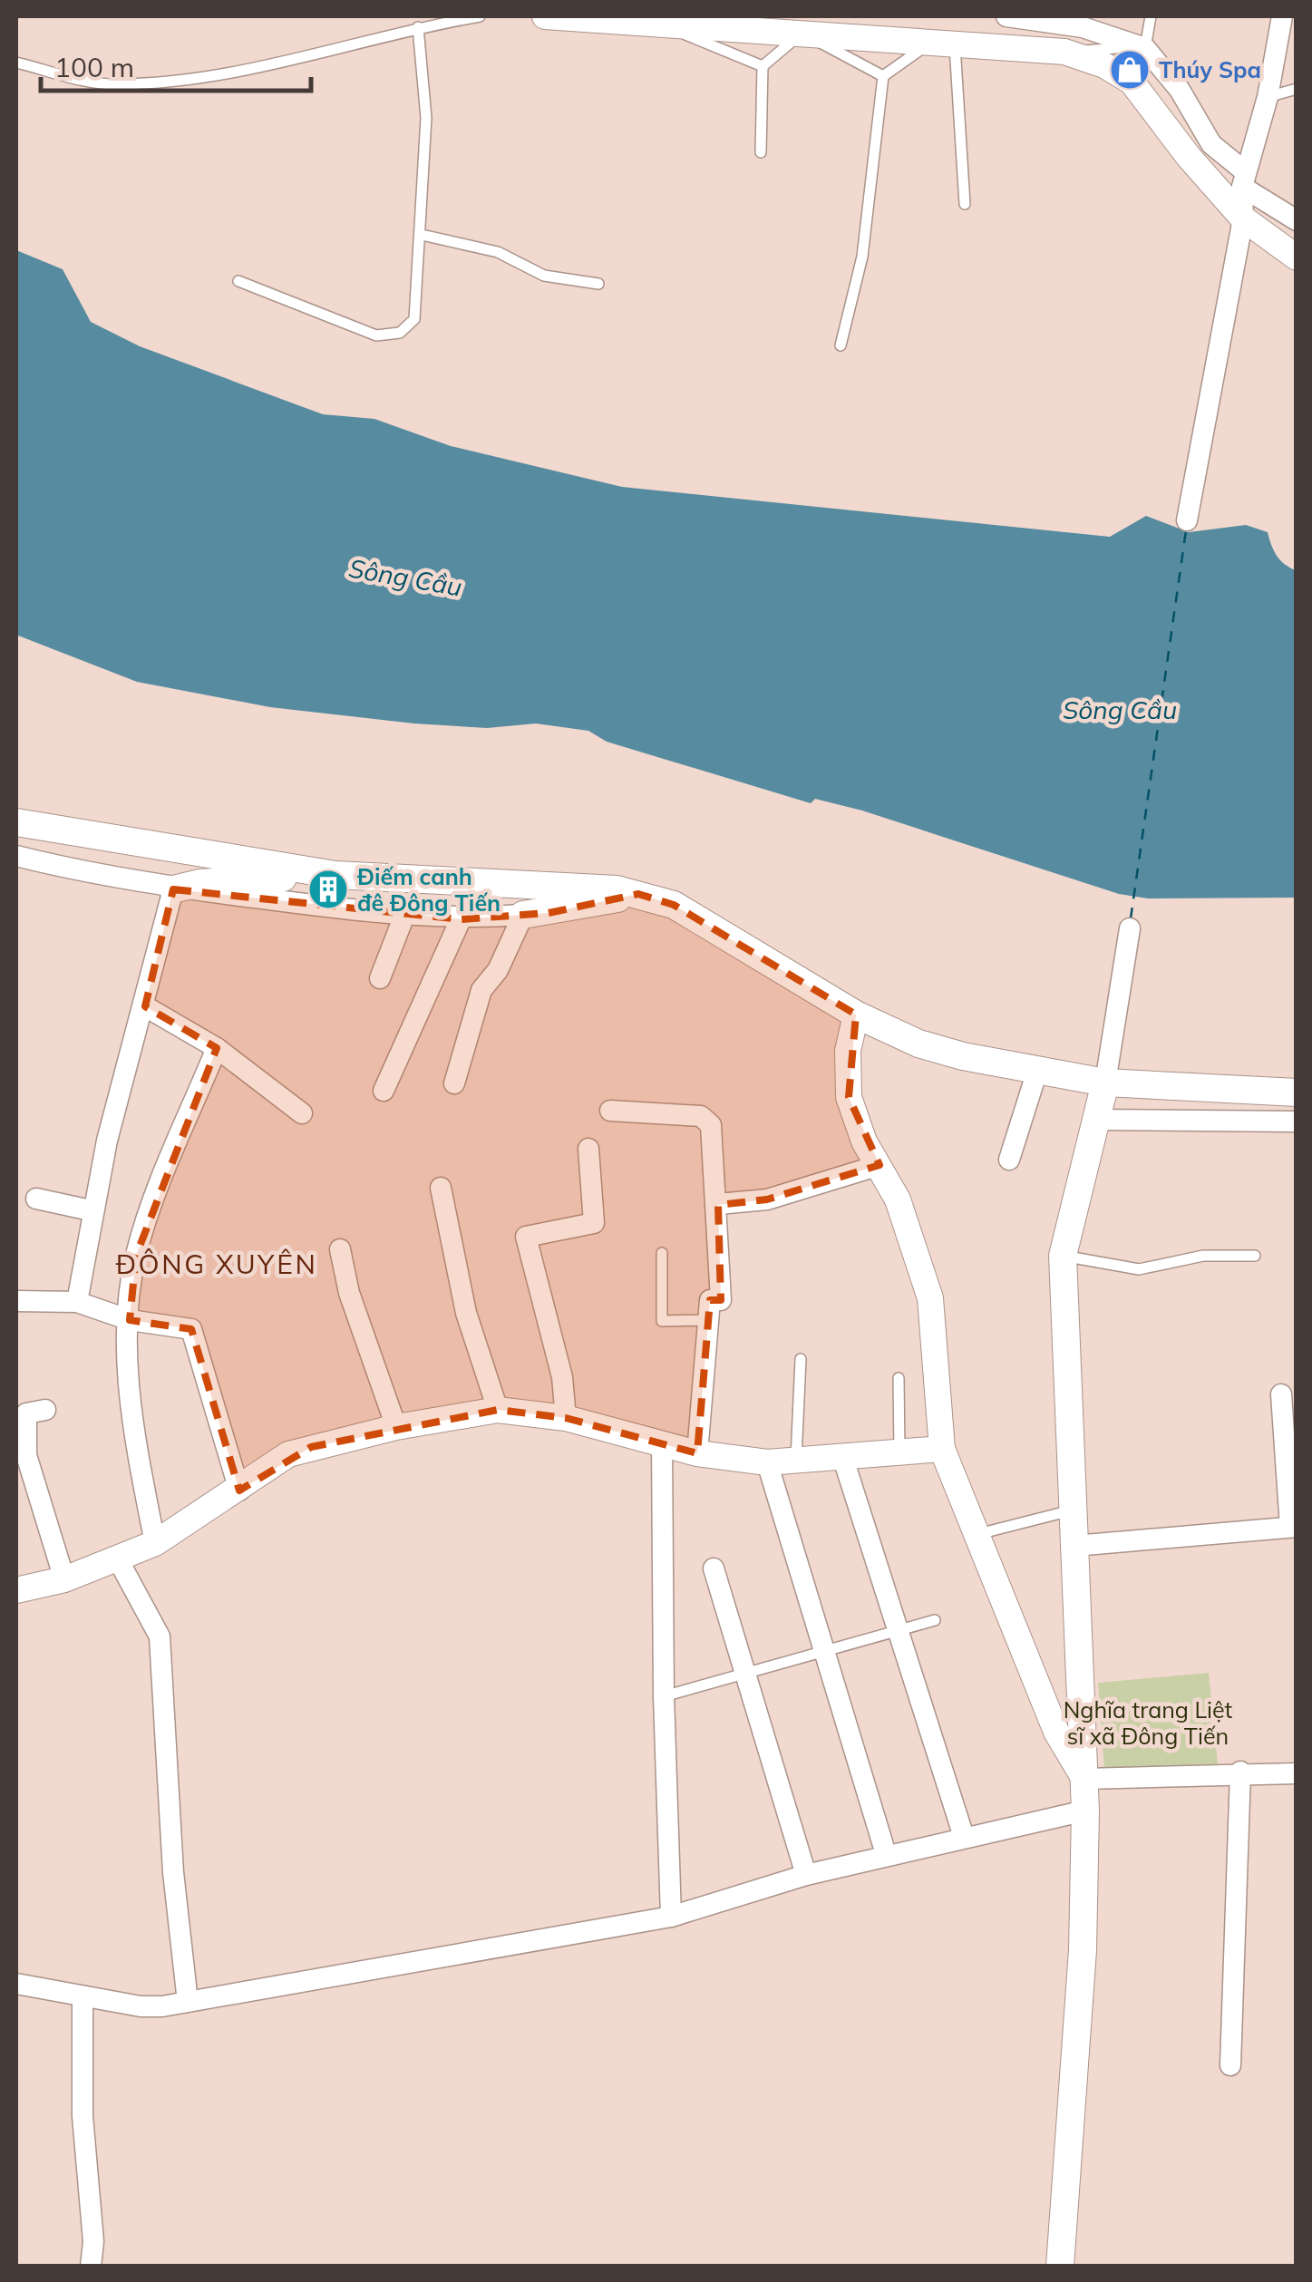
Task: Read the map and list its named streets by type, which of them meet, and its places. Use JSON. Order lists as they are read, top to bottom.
{
  "districts": ["ĐÔNG XUYÊN"],
  "water": ["Sông Cầu"],
  "parks": ["Nghĩa trang Liệt sĩ xã Đông Tiến"],
  "places": {
    "shop": ["Thúy Spa"],
    "building": ["Điếm canh đê Đông Tiến"]
  },
  "scale_bar": "100 m"
}
